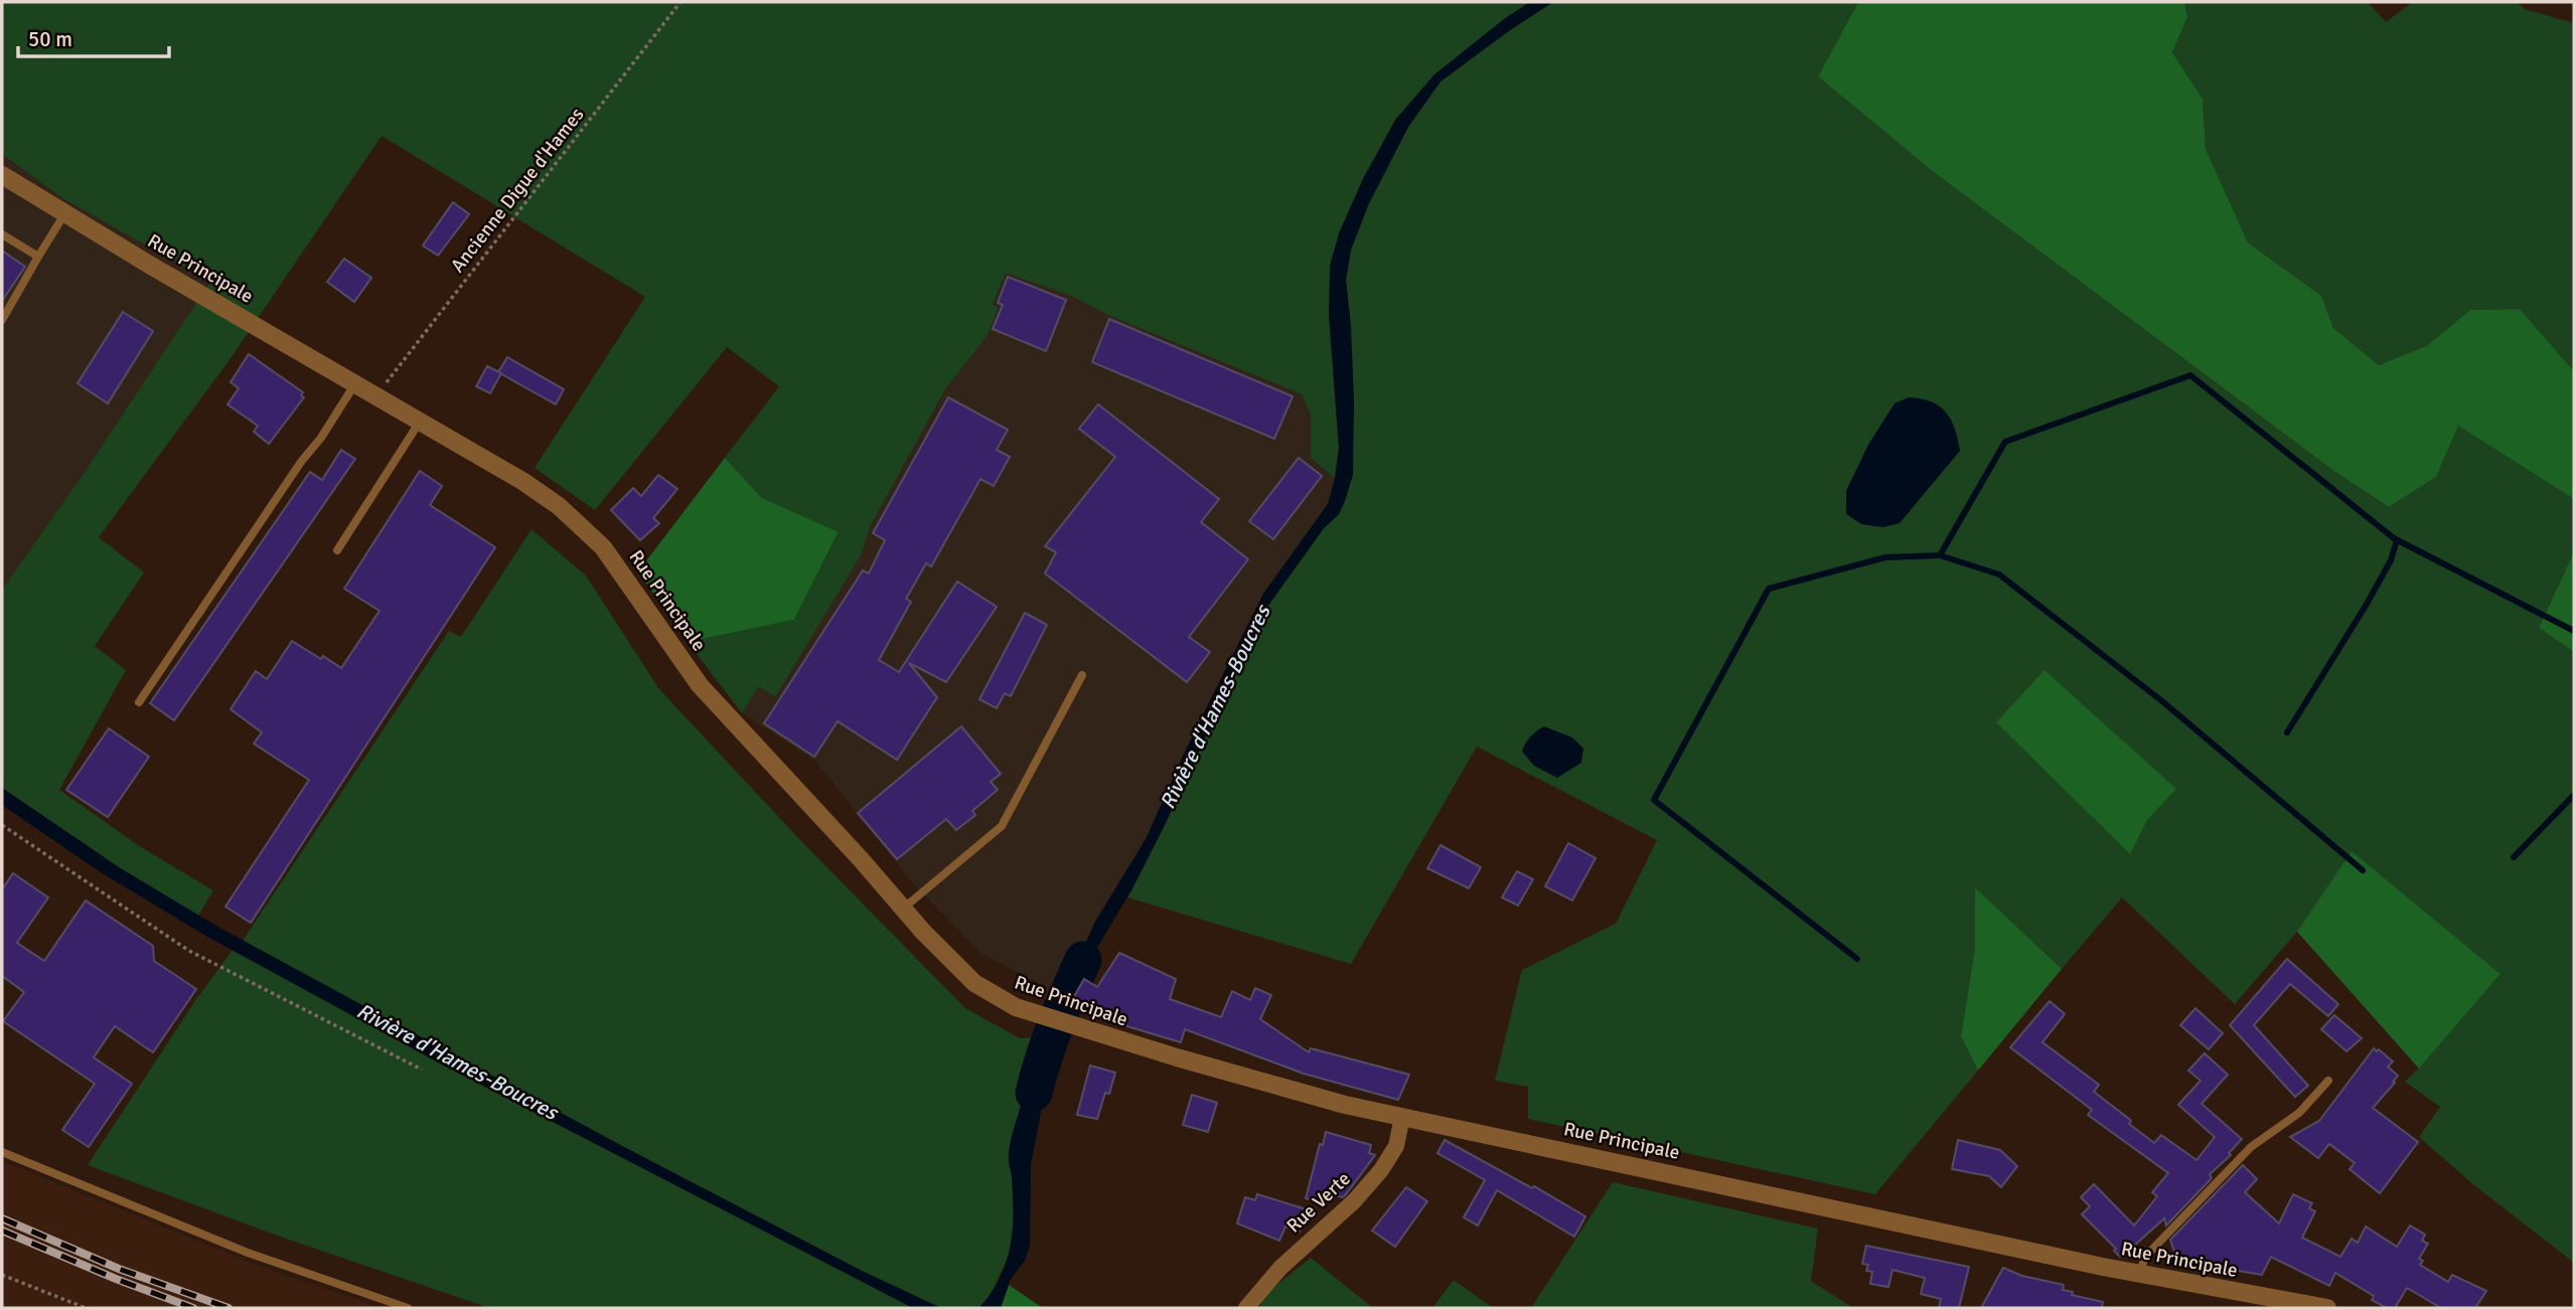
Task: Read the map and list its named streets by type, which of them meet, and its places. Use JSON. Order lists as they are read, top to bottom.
{
  "streets": {
    "street": ["Rue Principale", "Rue Verte"],
    "path": ["Ancienne Digue d'Hames"]
  },
  "crossings": [
    ["Ancienne Digue d'Hames", "Rue Principale"],
    ["Rue Principale", "Rue Verte"]
  ],
  "water": ["Rivière d'Hames-Boucres"],
  "scale_bar": "50 m"
}
